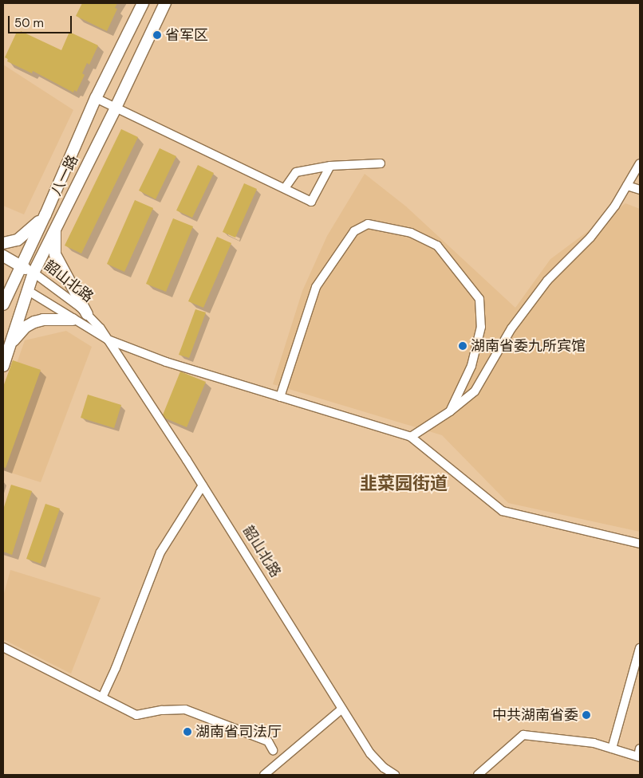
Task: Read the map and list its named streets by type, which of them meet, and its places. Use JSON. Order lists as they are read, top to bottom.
{
  "streets": {
    "main road": ["八一路", "韶山北路"]
  },
  "crossings": [
    ["八一路", "韶山北路"]
  ],
  "districts": ["韭菜园街道"],
  "places": [
    "省军区",
    "湖南省委九所宾馆",
    "中共湖南省委",
    "湖南省司法厅"
  ],
  "scale_bar": "50 m"
}
